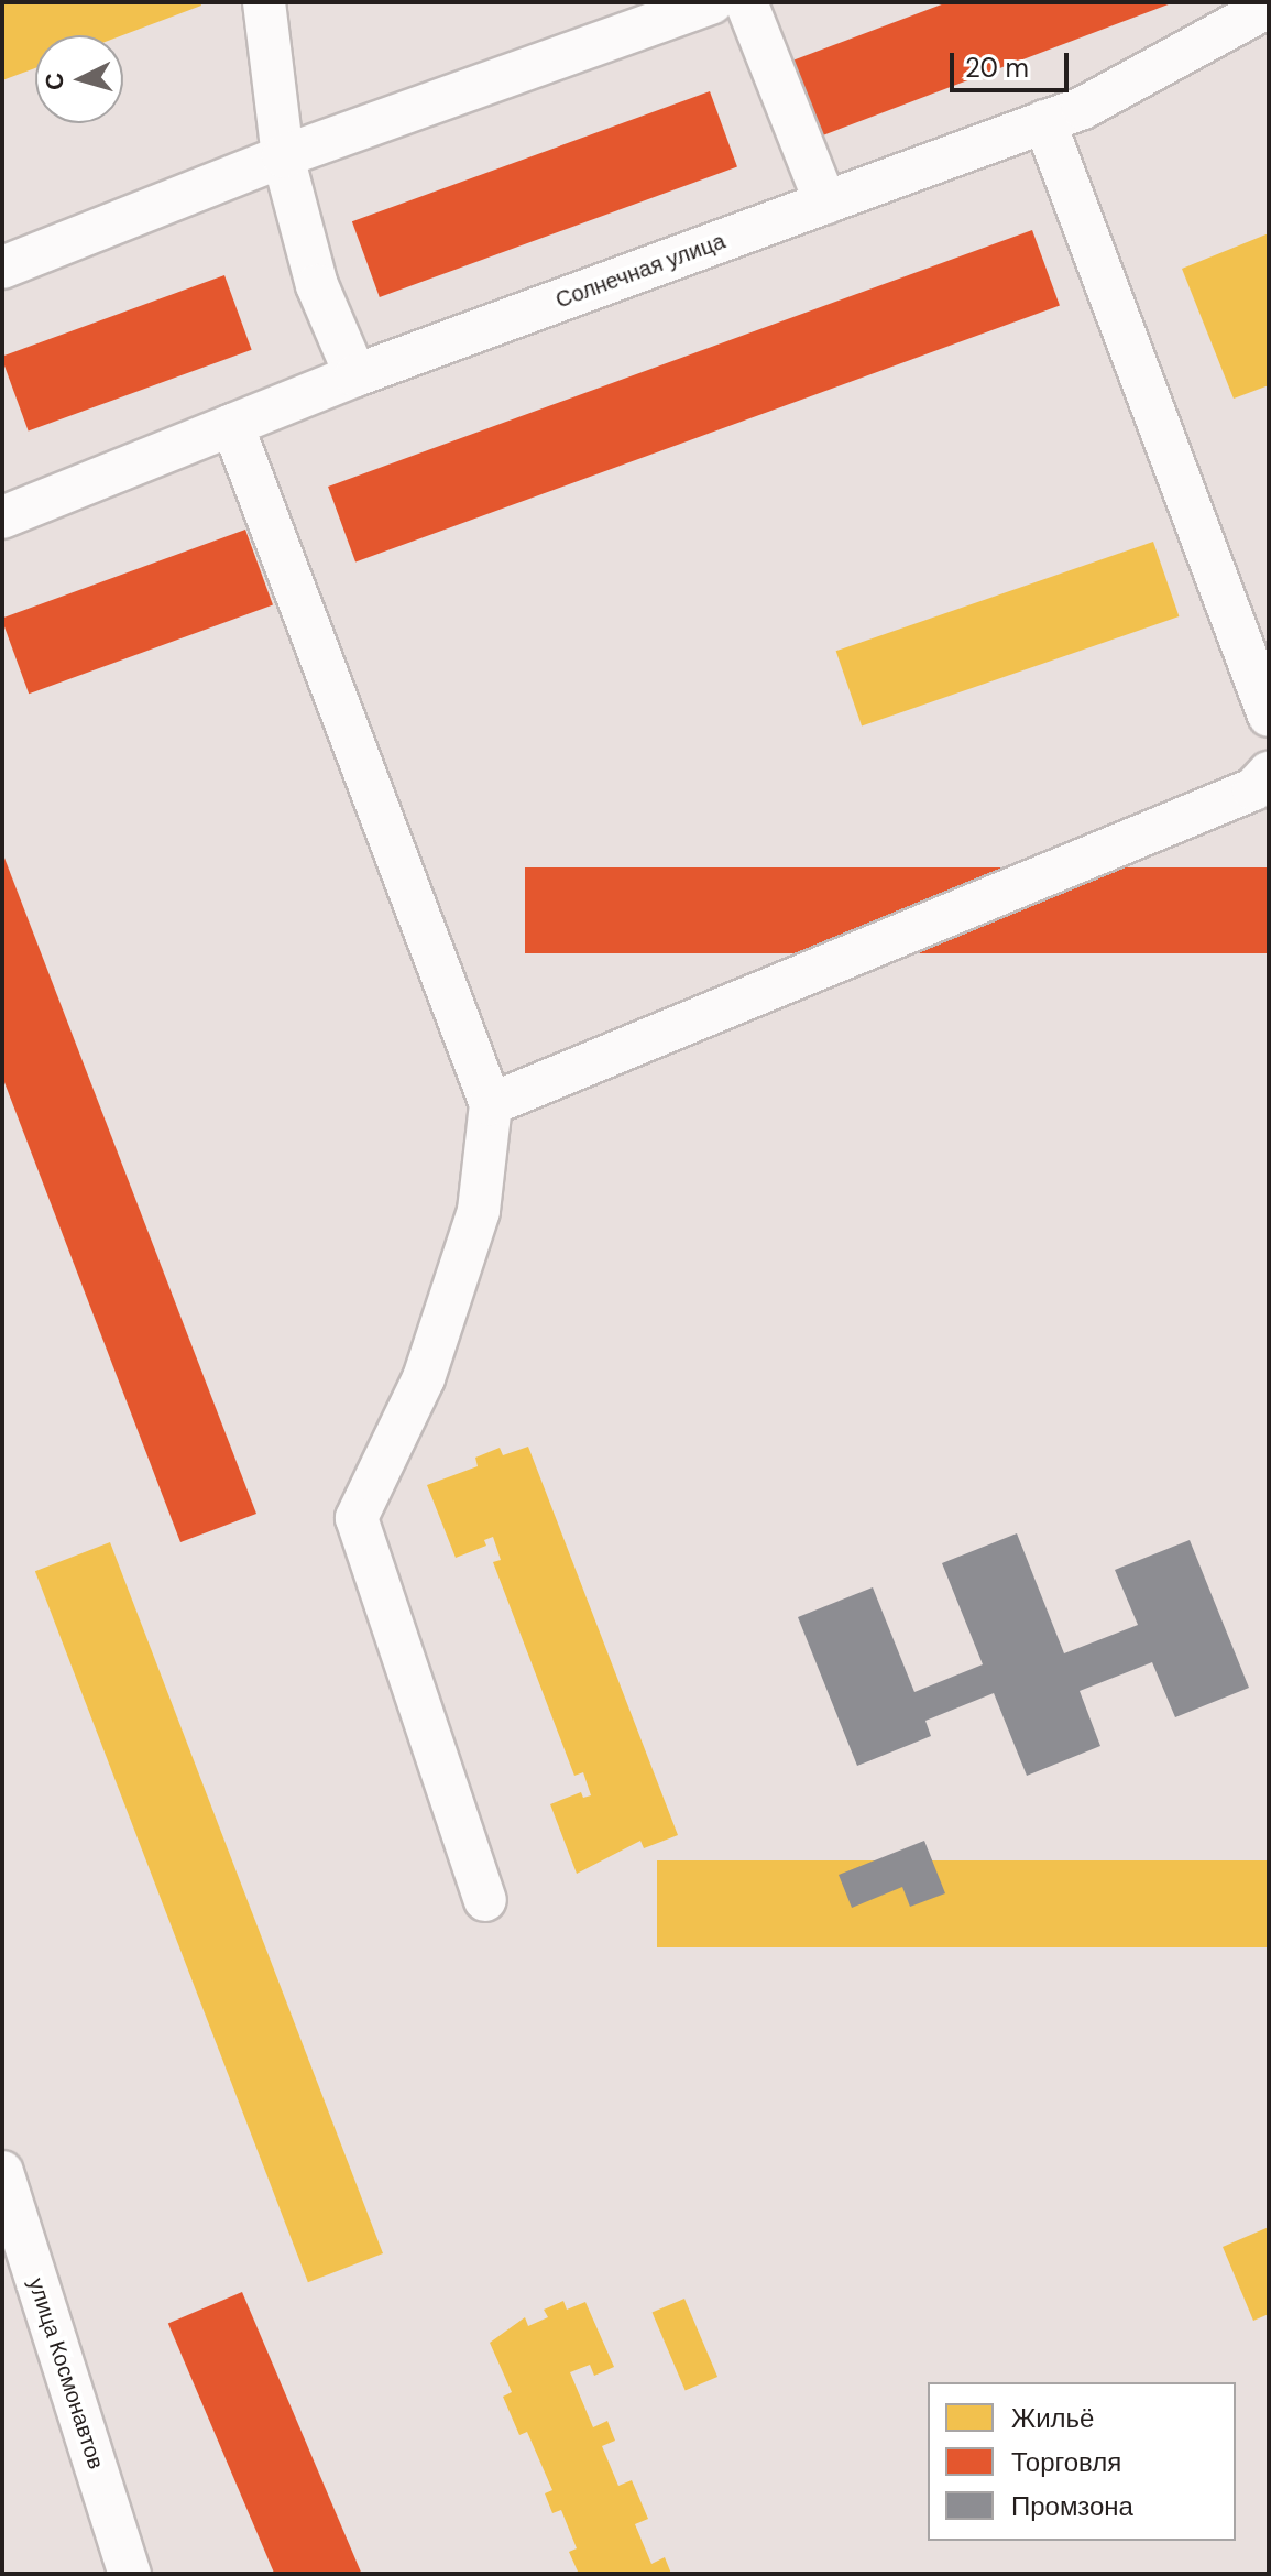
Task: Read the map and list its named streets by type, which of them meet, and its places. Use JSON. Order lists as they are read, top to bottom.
{
  "streets": {
    "street": ["Солнечная улица", "улица Космонавтов"]
  },
  "legend": ["Жильё", "Торговля", "Промзона"],
  "scale_bar": "20 m",
  "north": "left"
}
